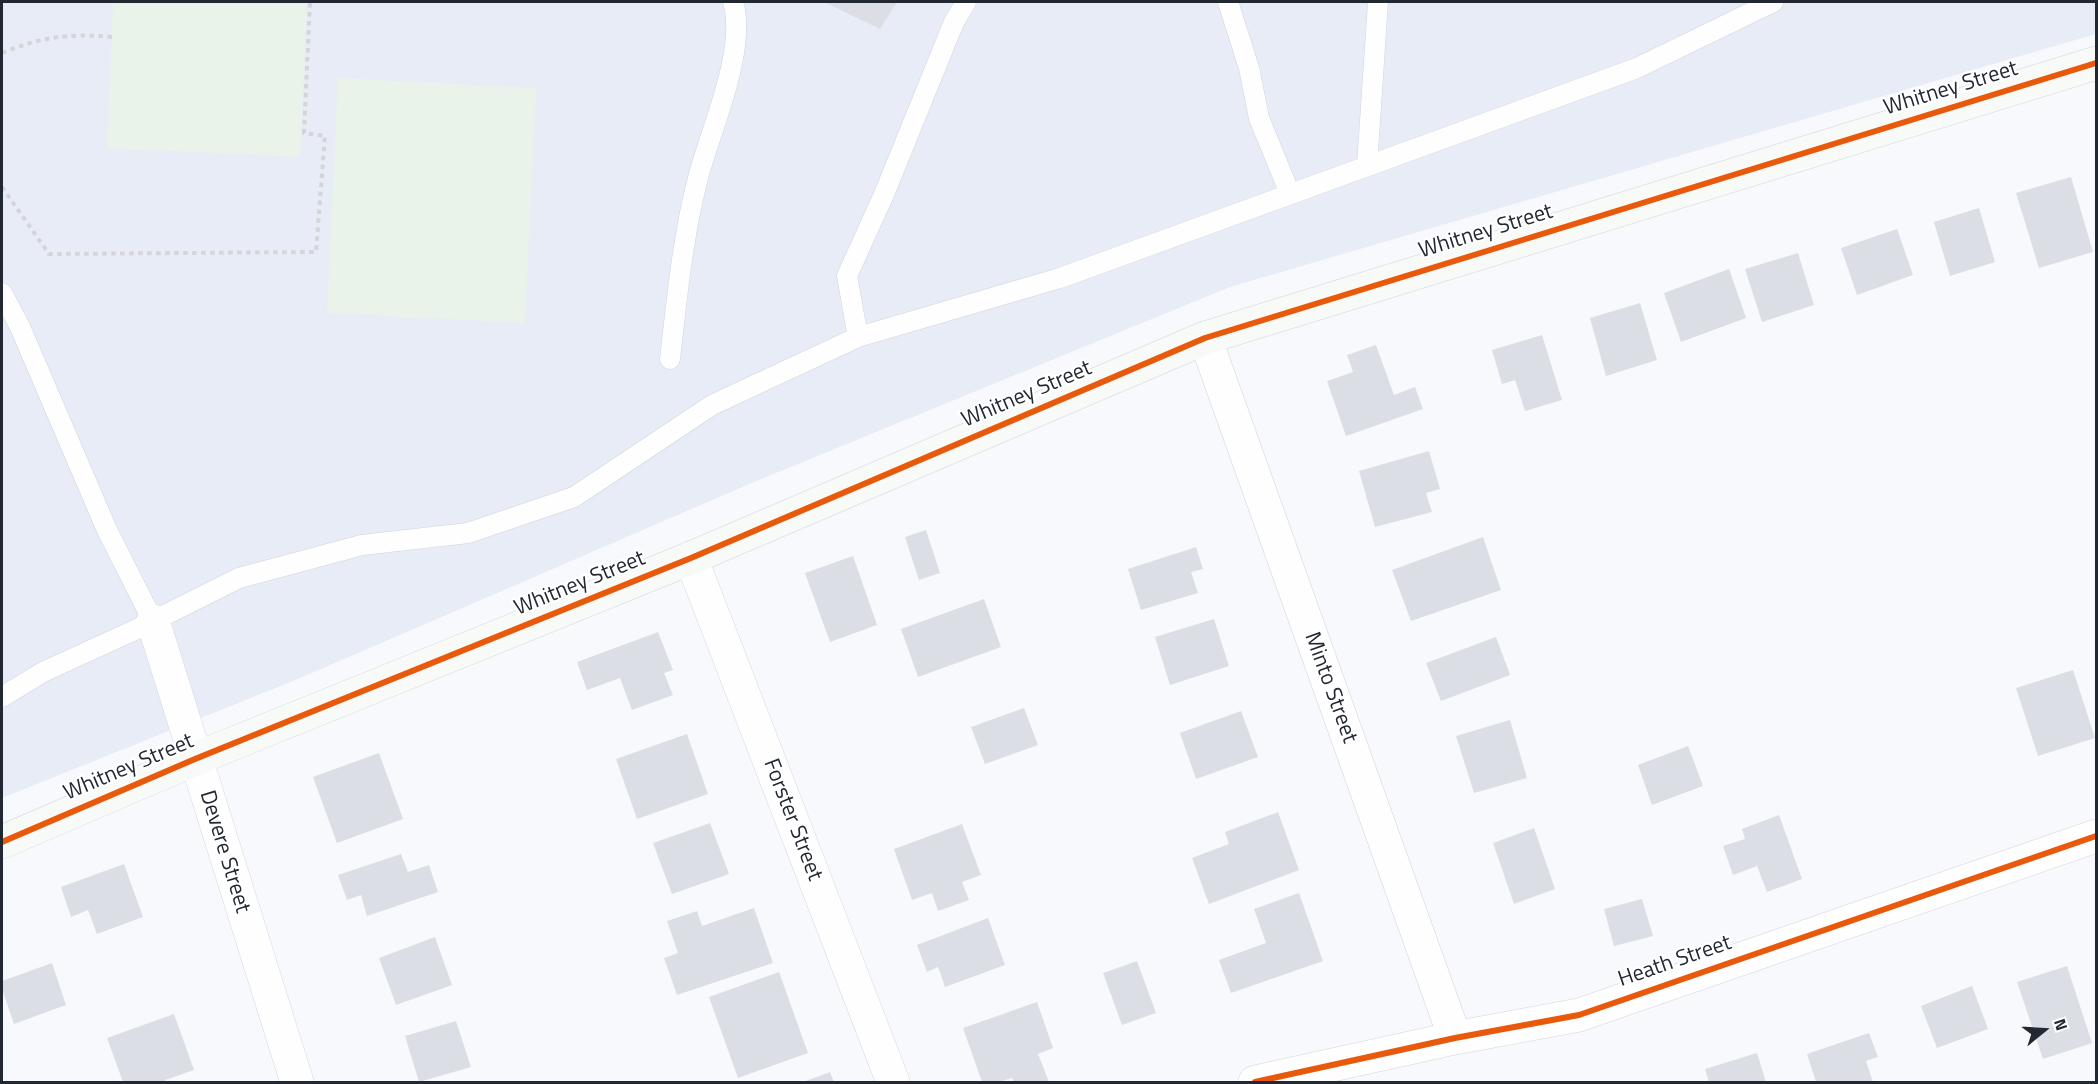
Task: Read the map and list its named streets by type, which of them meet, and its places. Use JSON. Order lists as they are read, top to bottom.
{
  "streets": {
    "street": [
      "Whitney Street",
      "Minto Street",
      "Forster Street",
      "Devere Street",
      "Heath Street"
    ]
  },
  "crossings": [
    ["Whitney Street", "Minto Street"],
    ["Whitney Street", "Forster Street"],
    ["Whitney Street", "Devere Street"],
    ["Minto Street", "Heath Street"]
  ],
  "north": "right"
}
